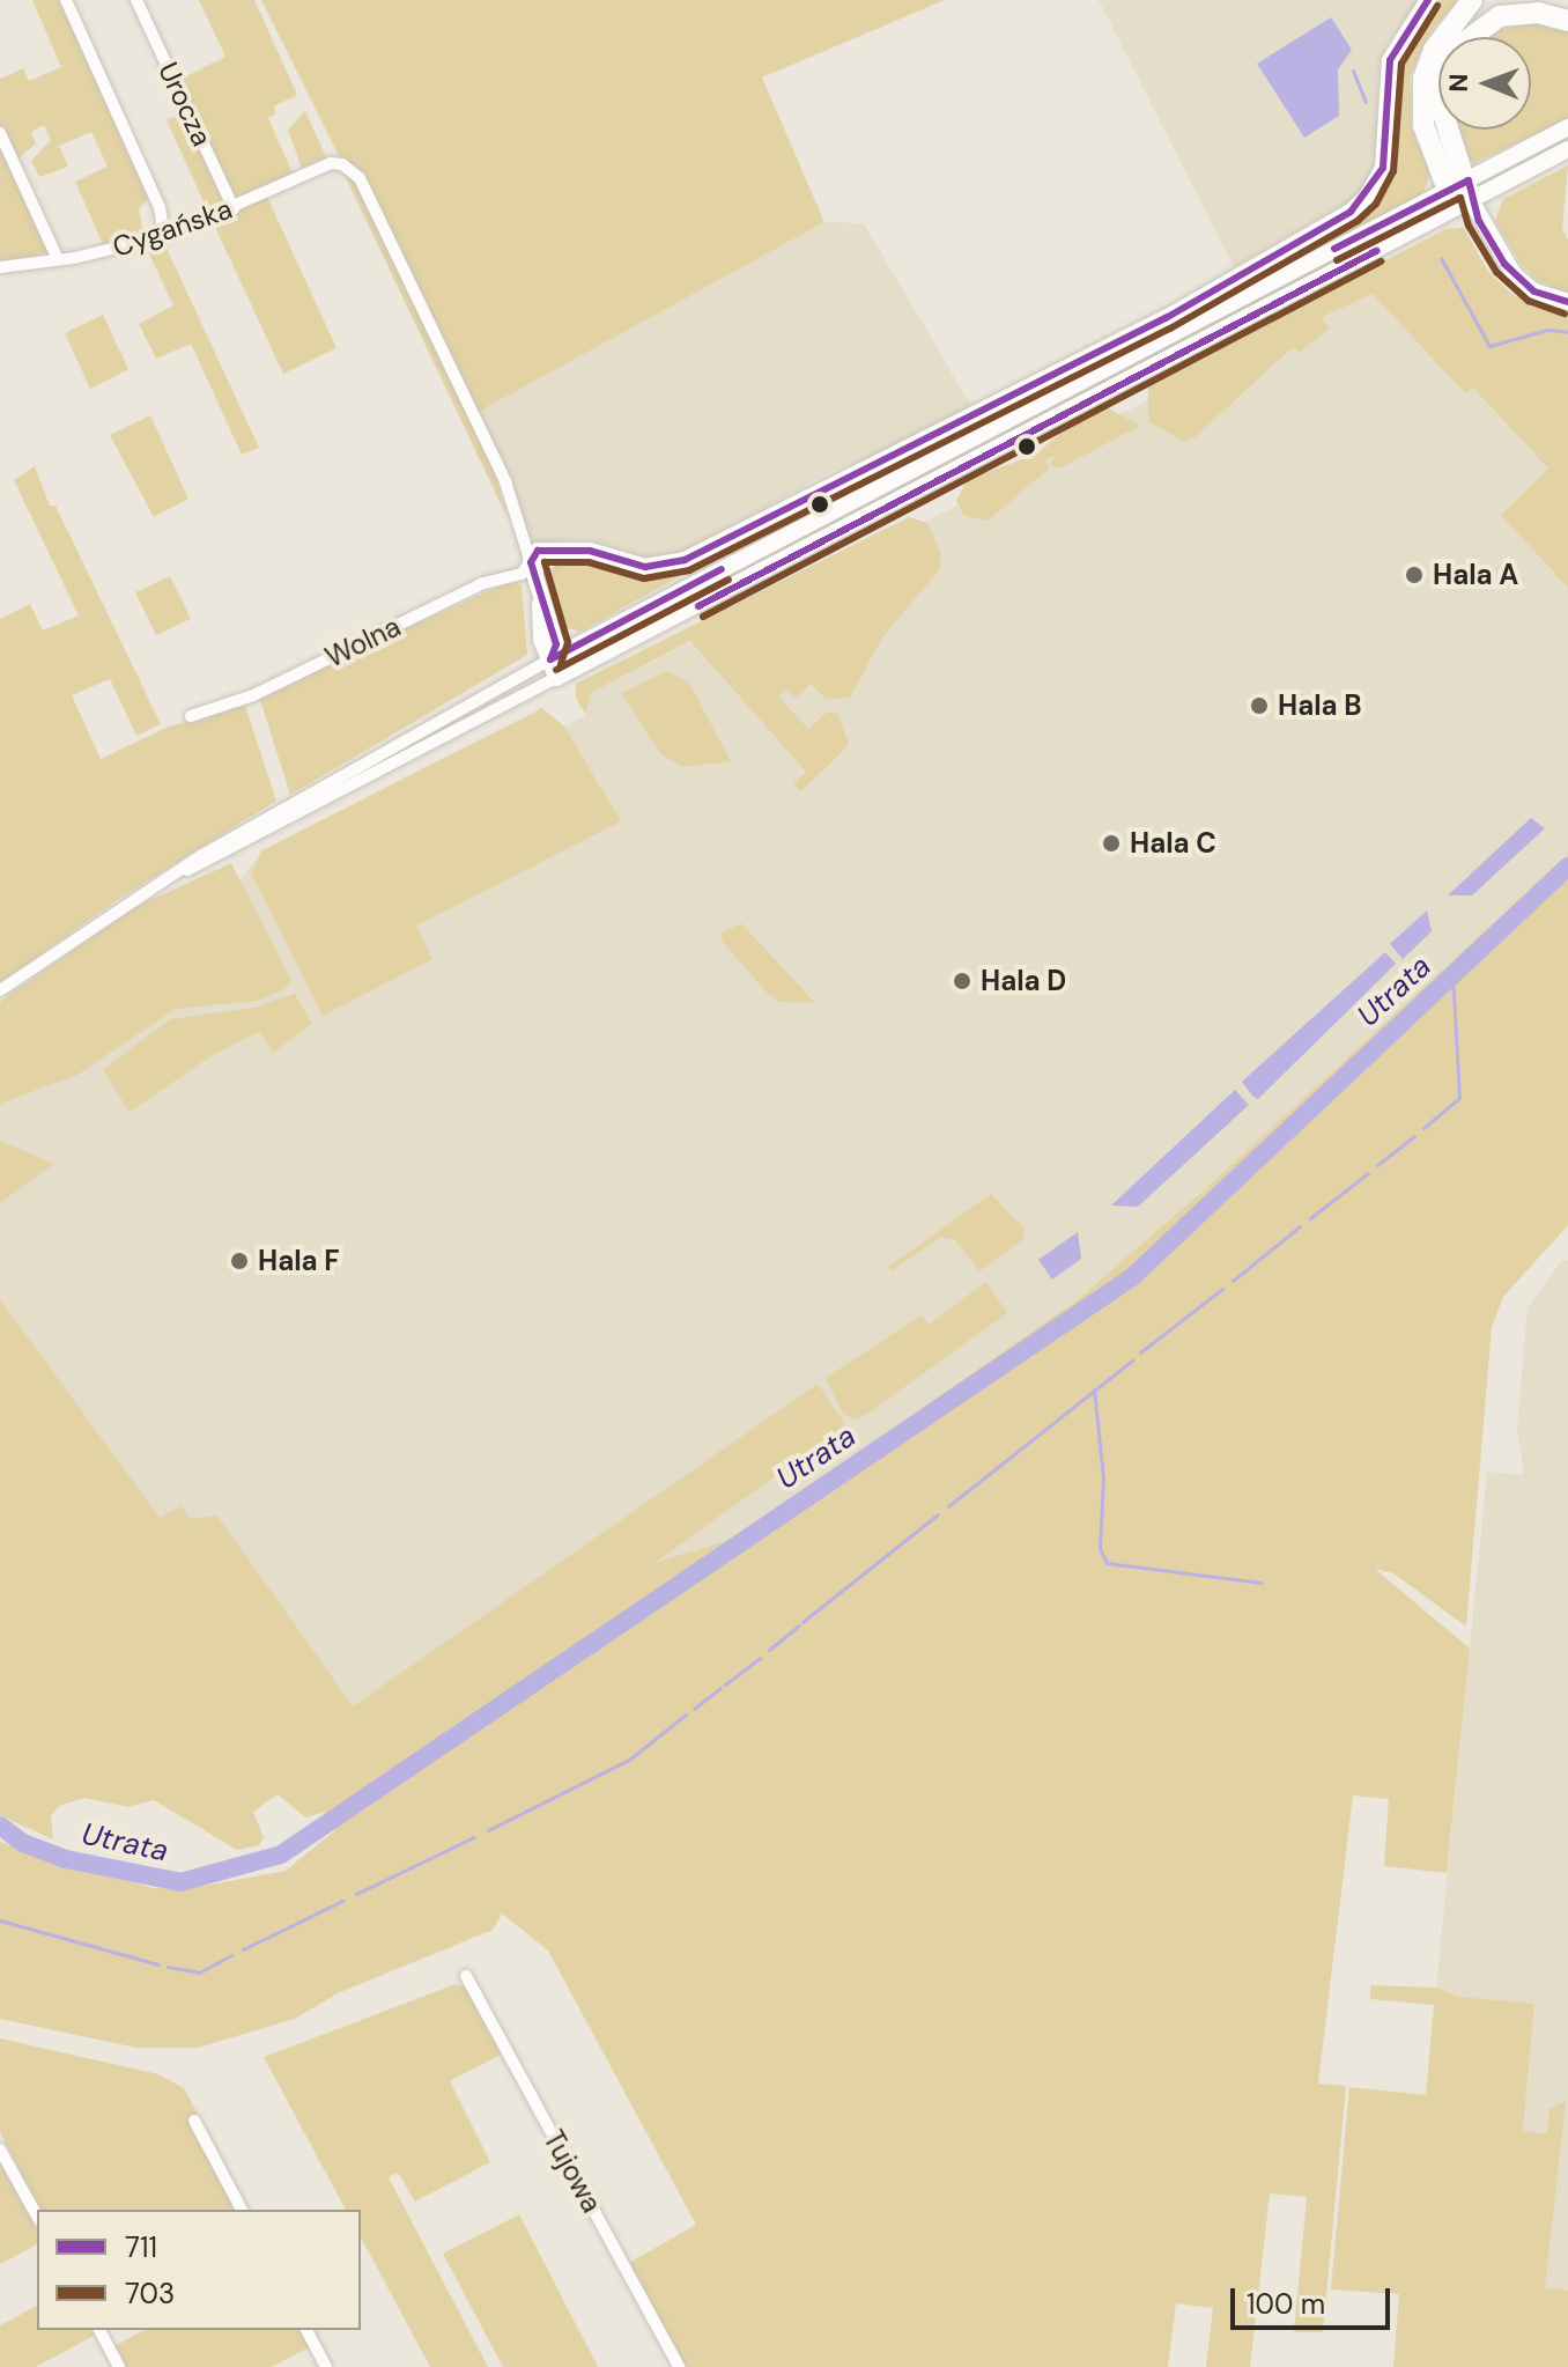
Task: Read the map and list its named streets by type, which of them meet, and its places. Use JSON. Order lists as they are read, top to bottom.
{
  "streets": {
    "street": [
      "Urocza",
      "Cygańska",
      "Wolna",
      "Tujowa"
    ]
  },
  "crossings": [
    ["Urocza", "Cygańska"],
    ["Cygańska", "Wolna"]
  ],
  "water": ["Utrata"],
  "places": [
    "Hala A",
    "Hala B",
    "Hala C",
    "Hala D",
    "Hala F"
  ],
  "lines": ["transit line 711", "transit line 703"],
  "legend": ["711", "703"],
  "scale_bar": "100 m",
  "north": "left"
}
